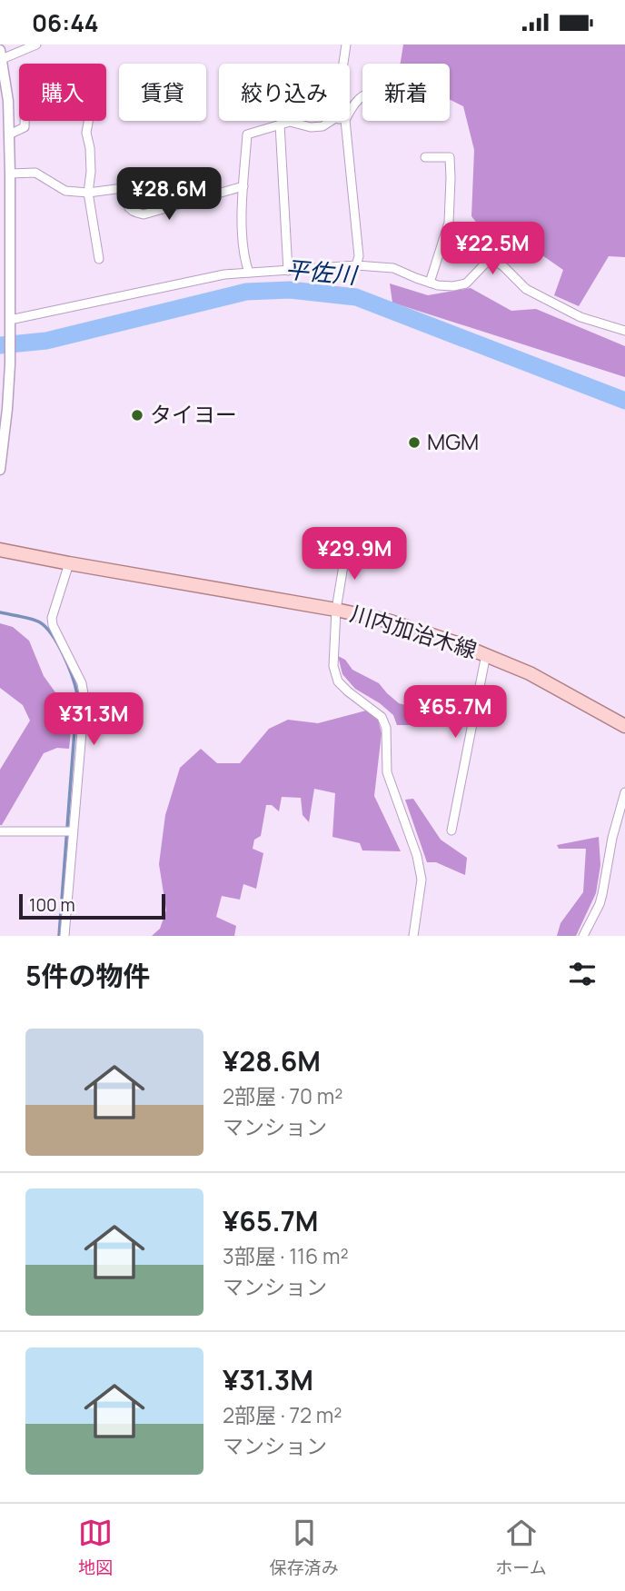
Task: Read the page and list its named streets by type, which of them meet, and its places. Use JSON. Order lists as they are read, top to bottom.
{
  "streets": {
    "main road": ["川内加治木線"]
  },
  "water": ["平佐川"],
  "places": ["タイヨー", "MGM"],
  "scale_bar": "100 m",
  "page": {
    "status": "06:44",
    "chip": [
      "購入",
      "賃貸",
      "絞り込み",
      "新着"
    ],
    "price": [
      "¥28.6M",
      "¥22.5M",
      "¥29.9M",
      "¥65.7M",
      "¥31.3M"
    ],
    "scale": "100 m",
    "heading": "5件の物件",
    "list": [
      {
        "name": "¥28.6M",
        "note": "2部屋 · 70 m² · マンション"
      },
      {
        "name": "¥65.7M",
        "note": "3部屋 · 116 m² · マンション"
      },
      {
        "name": "¥31.3M",
        "note": "2部屋 · 72 m² · マンション"
      }
    ],
    "tabs": ["地図", "保存済み", "ホーム"]
  }
}
